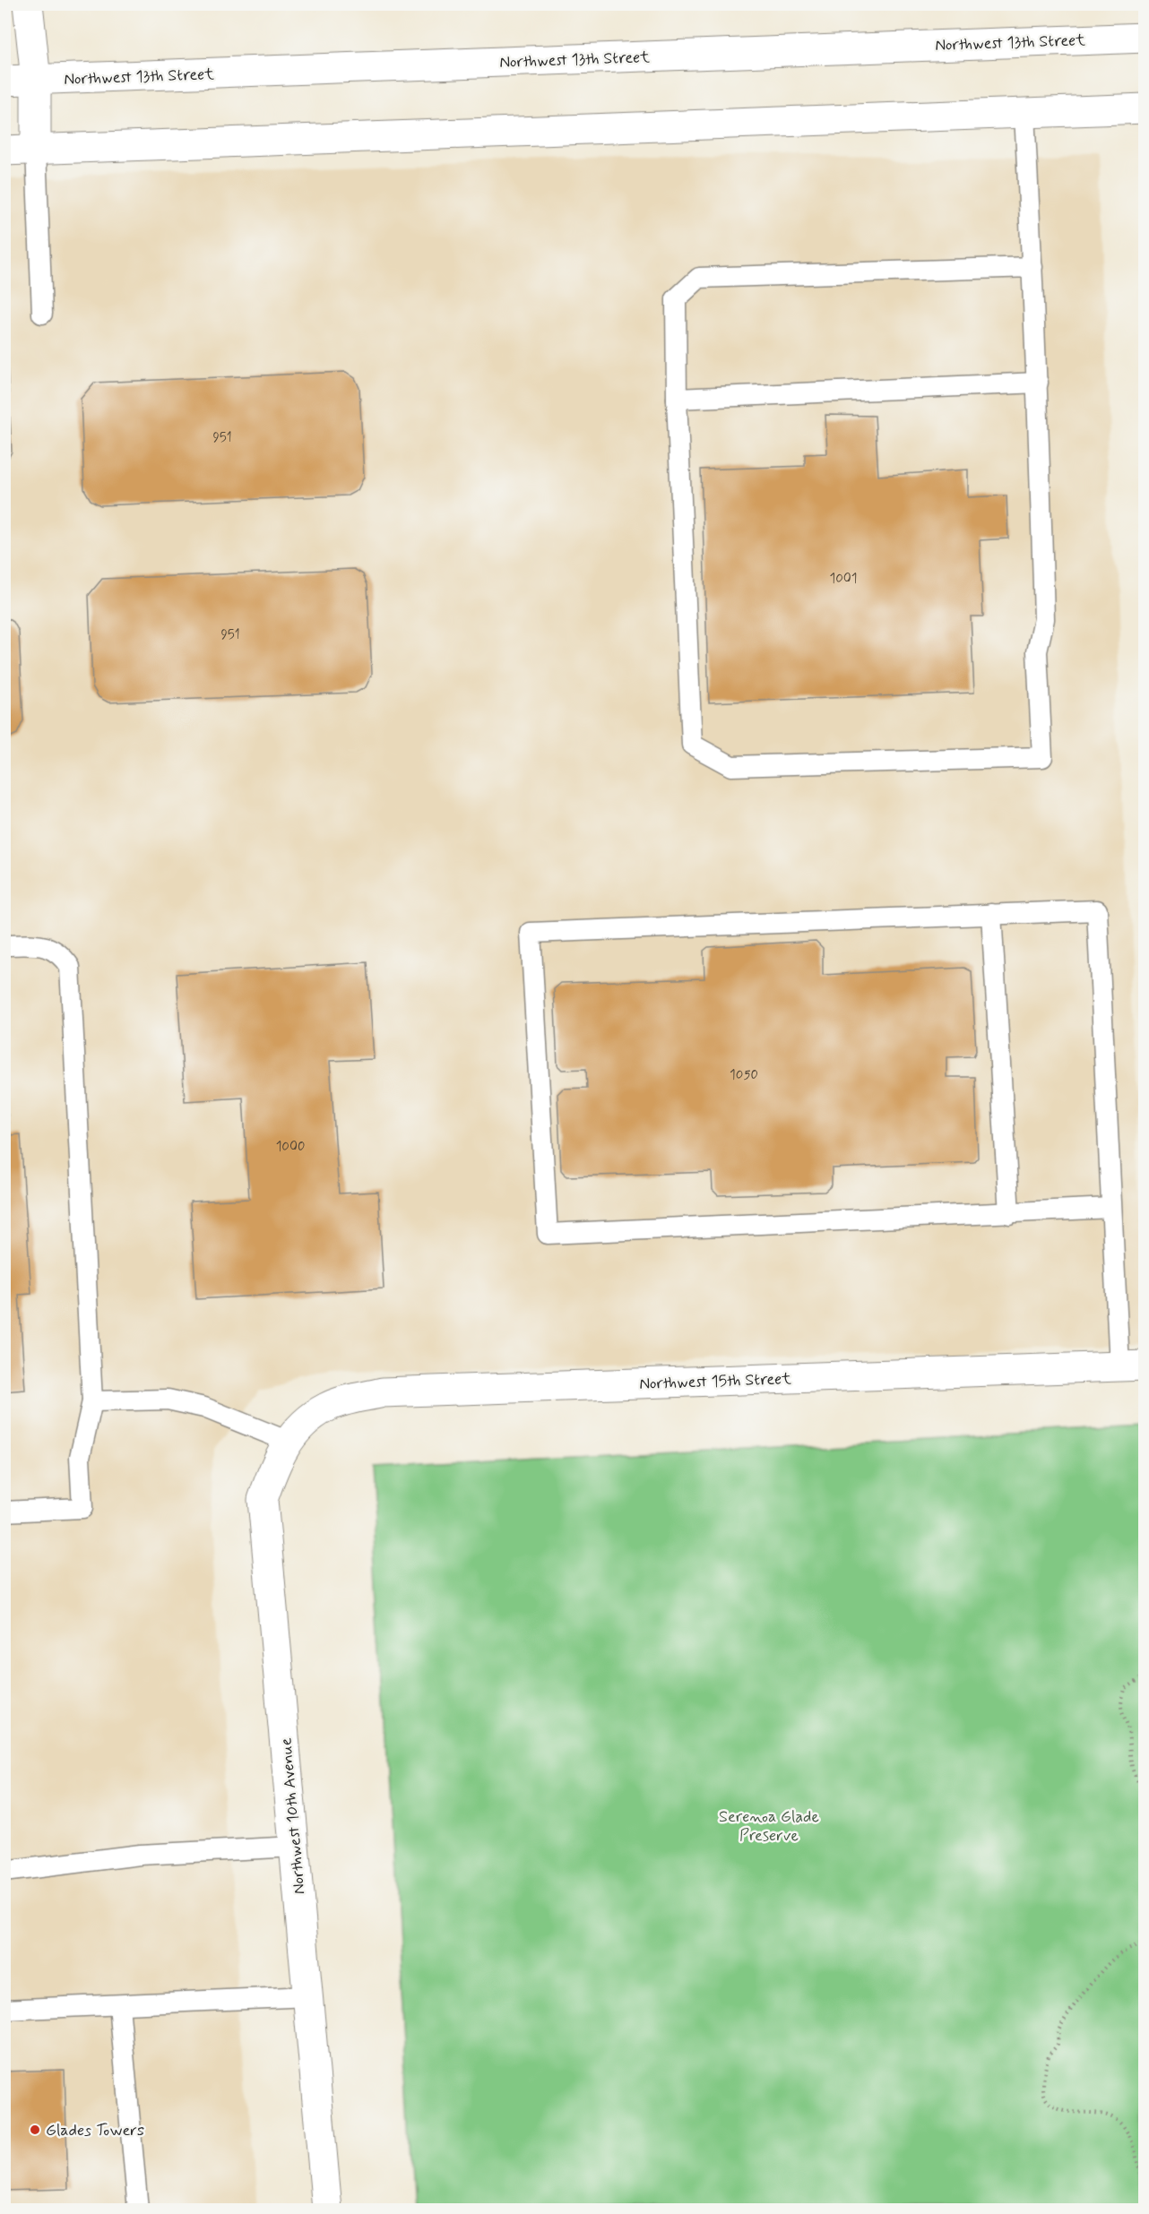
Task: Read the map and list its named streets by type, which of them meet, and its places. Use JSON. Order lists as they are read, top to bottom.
{
  "streets": {
    "street": ["Northwest 13th Street", "Northwest 15th Street", "Northwest 10th Avenue"]
  },
  "crossings": [
    ["Northwest 15th Street", "Northwest 10th Avenue"]
  ],
  "parks": ["Serenoa Glade Preserve"],
  "places": ["Glades Towers"],
  "house_numbers": [
    "951",
    "1001",
    "951",
    "1050",
    "1000"
  ]
}
